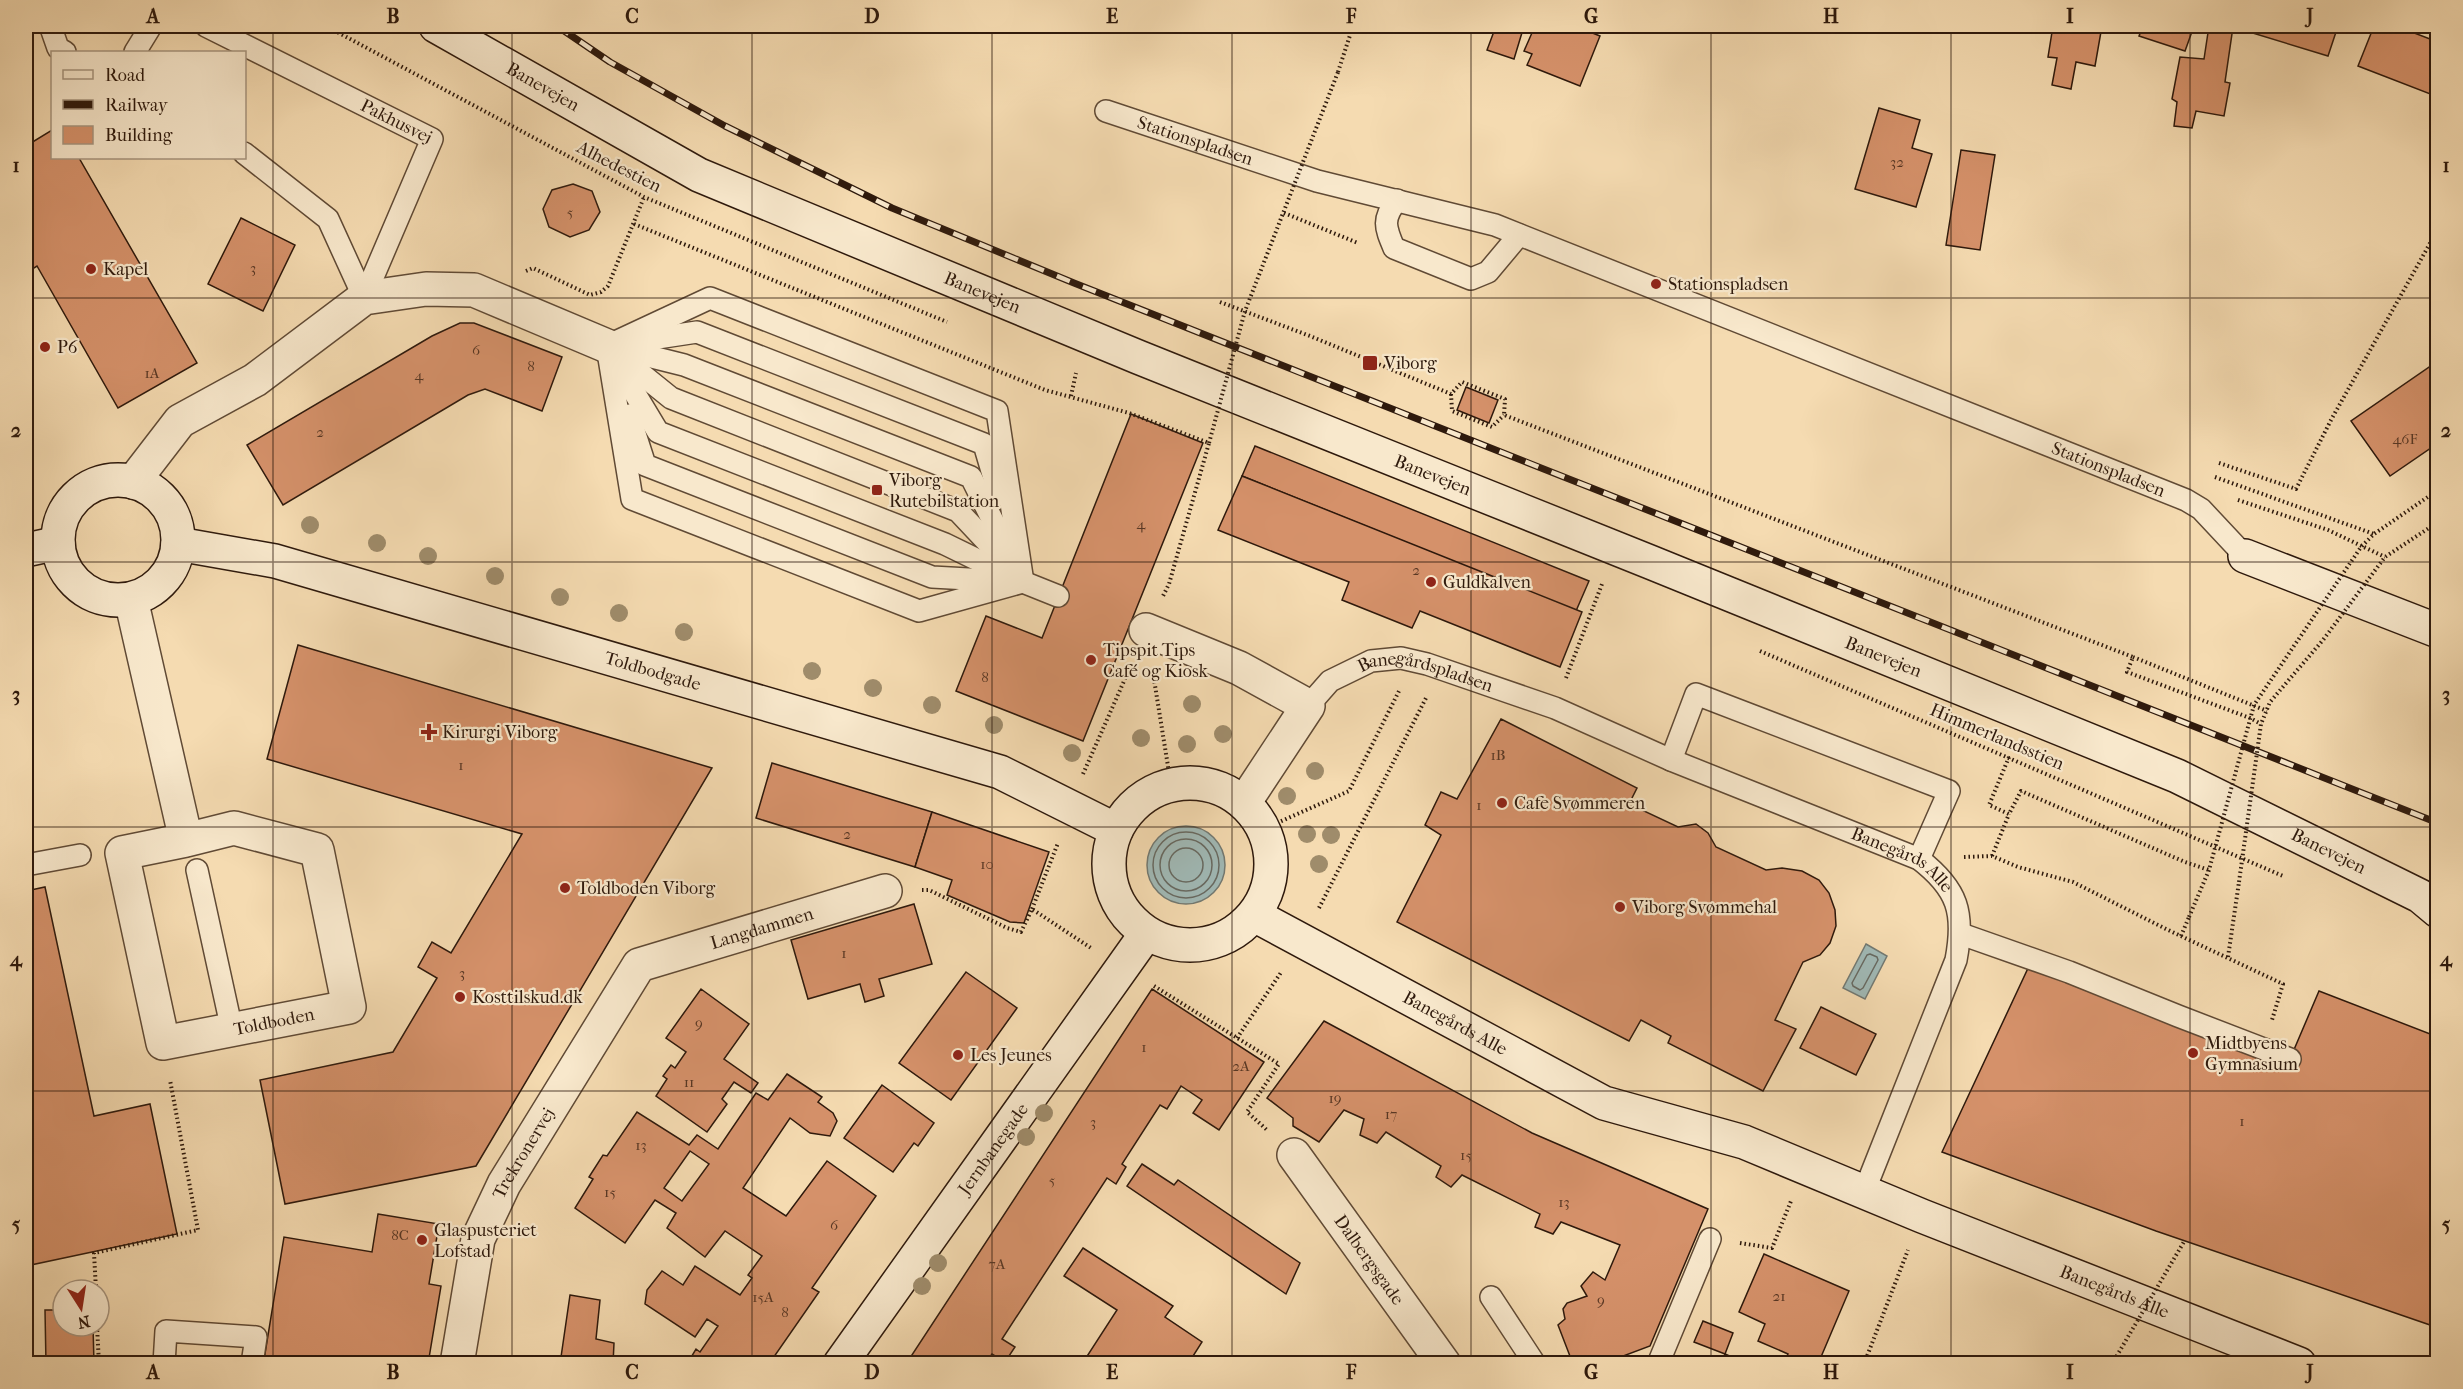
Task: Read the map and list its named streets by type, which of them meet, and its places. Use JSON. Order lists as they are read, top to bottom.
{
  "streets": {
    "street": [
      "Banevejen",
      "Pakhusvej",
      "Toldbodgade",
      "Banegårdspladsen",
      "Banegårds Alle",
      "Langdammen",
      "Toldboden",
      "Jernbanegade",
      "Trekronervej",
      "Dalbergsgade"
    ],
    "lane": ["Stationspladsen"],
    "path": ["Alhedestien", "Himmerlandsstien"]
  },
  "crossings": [
    ["Pakhusvej", "Toldbodgade"],
    ["Toldbodgade", "Banegårdspladsen"],
    ["Toldbodgade", "Banegårds Alle"],
    ["Toldbodgade", "Jernbanegade"],
    ["Banegårdspladsen", "Banegårds Alle"],
    ["Banegårdspladsen", "Jernbanegade"],
    ["Banegårds Alle", "Jernbanegade"],
    ["Langdammen", "Trekronervej"]
  ],
  "places": {
    "other": [
      "Kapel",
      "Stationspladsen",
      "P6",
      "Guldkalven",
      "Tipspit Tips Café og Kiosk",
      "Cafe Svømmeren",
      "Toldboden Viborg",
      "Viborg Svømmehal",
      "Kosttilskud.dk",
      "Midtbyens Gymnasium",
      "Les Jeunes",
      "Glaspusteriet Lofstad"
    ],
    "transit": ["Viborg", "Viborg Rutebilstation"],
    "health": ["Kirurgi Viborg"]
  },
  "house_numbers": [
    "32",
    "5",
    "3",
    "6",
    "8",
    "1A",
    "4",
    "2",
    "46F",
    "4",
    "2",
    "8",
    "1B",
    "1",
    "1",
    "2",
    "10",
    "1",
    "3",
    "9",
    "1",
    "2A",
    "11",
    "19",
    "17",
    "1",
    "3",
    "13",
    "15",
    "5",
    "15",
    "13",
    "6",
    "8C",
    "7A",
    "21",
    "15A",
    "9",
    "8"
  ],
  "legend": ["Road", "Railway", "Building"],
  "north": "bottom",
  "grid": {
    "columns": [
      "A",
      "B",
      "C",
      "D",
      "E",
      "F",
      "G",
      "H",
      "I",
      "J"
    ],
    "rows": [
      "1",
      "2",
      "3",
      "4",
      "5"
    ]
  }
}
